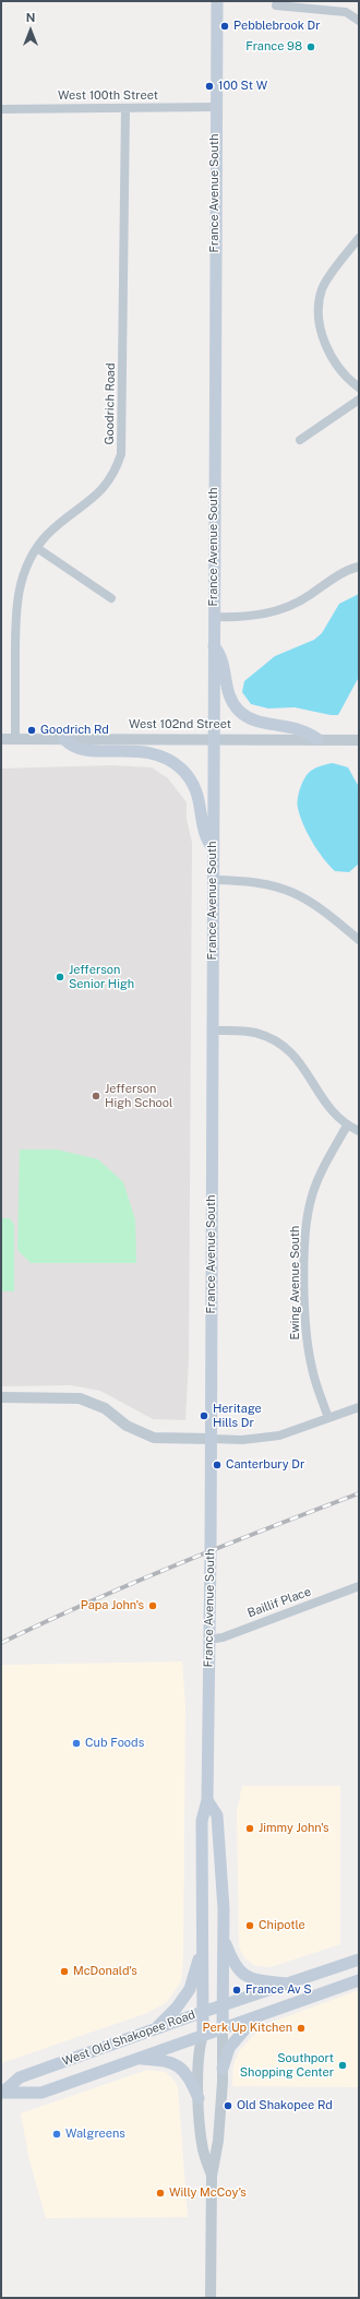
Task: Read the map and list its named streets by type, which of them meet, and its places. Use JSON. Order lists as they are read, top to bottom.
{
  "streets": {
    "main road": ["France Avenue South", "West Old Shakopee Road"],
    "street": [
      "West 100th Street",
      "Goodrich Road",
      "West 102nd Street",
      "Ewing Avenue South",
      "Baillif Place"
    ]
  },
  "crossings": [
    ["West 100th Street", "France Avenue South"],
    ["West 100th Street", "Goodrich Road"],
    ["France Avenue South", "West 102nd Street"],
    ["France Avenue South", "Baillif Place"],
    ["France Avenue South", "West Old Shakopee Road"],
    ["Goodrich Road", "West 102nd Street"]
  ],
  "places": [
    "Pebblebrook Dr",
    "France 98",
    "100 St W",
    "Goodrich Rd",
    "Jefferson Senior High",
    "Jefferson High School",
    "Heritage Hills Dr",
    "Canterbury Dr",
    "Papa John's",
    "Cub Foods",
    "Jimmy John's",
    "Chipotle",
    "McDonald's",
    "France Av S",
    "Perk Up Kitchen",
    "Southport Shopping Center",
    "Old Shakopee Rd",
    "Walgreens",
    "Willy McCoy's"
  ],
  "north": "top"
}
